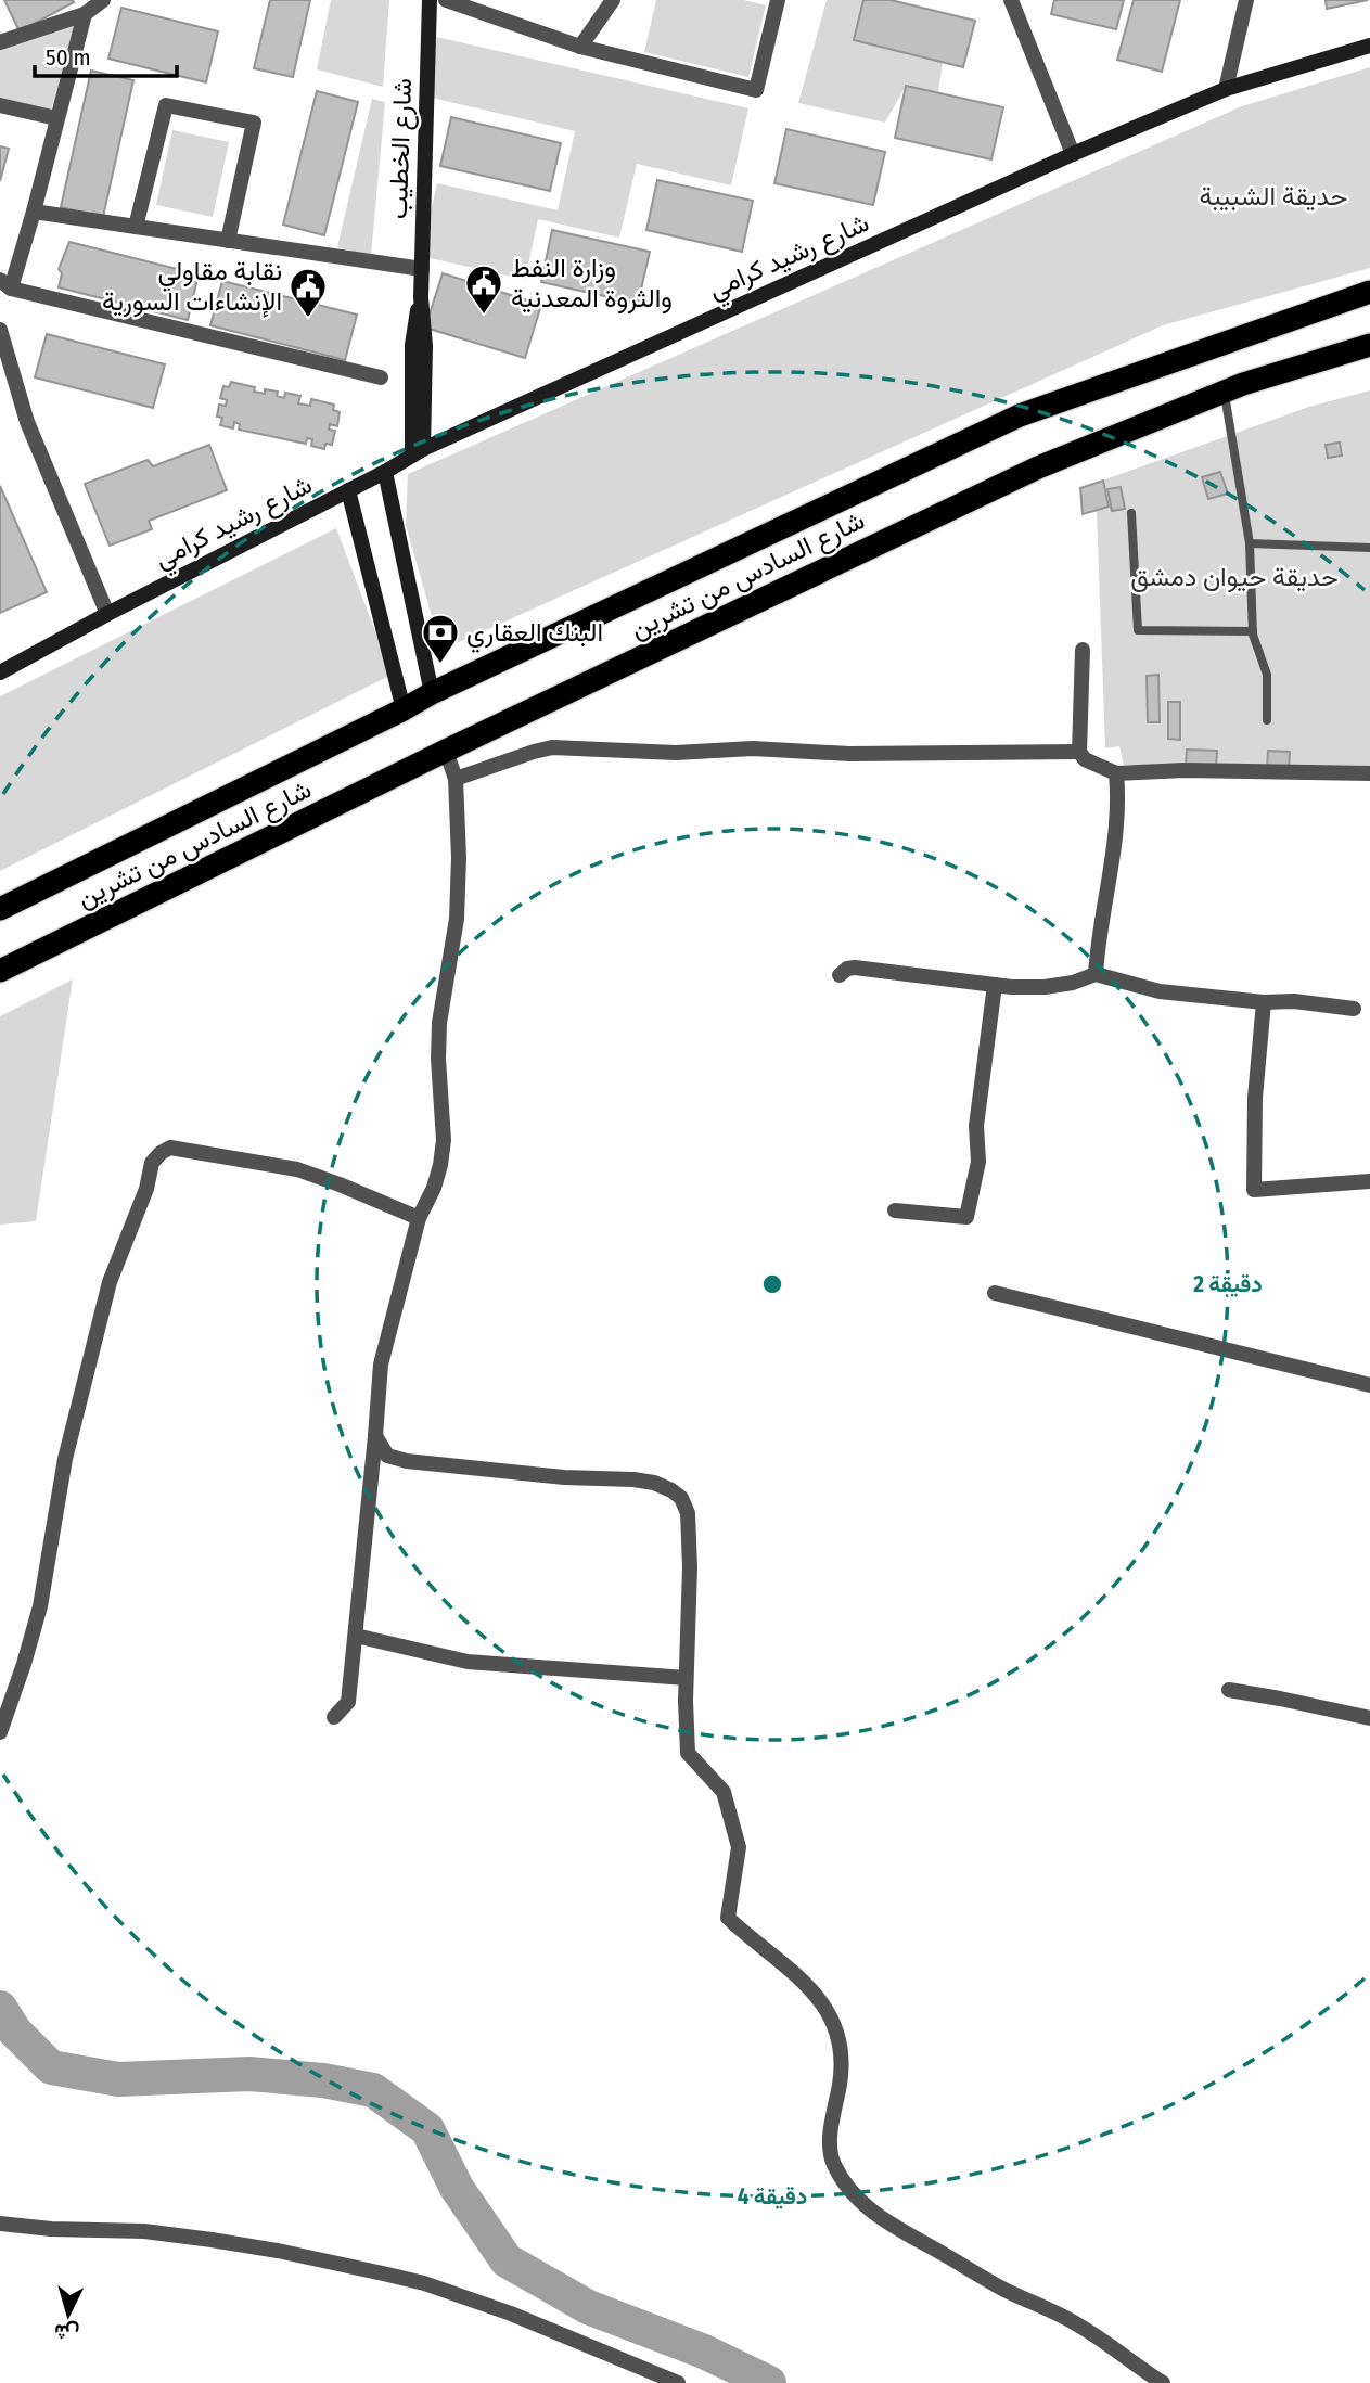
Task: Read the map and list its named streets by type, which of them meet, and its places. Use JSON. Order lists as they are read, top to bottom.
{
  "streets": {
    "highway": ["شارع السادس من تشرين"],
    "main road": ["شارع الخطيب", "شارع رشيد كرامي"]
  },
  "crossings": [
    ["شارع الخطيب", "شارع رشيد كرامي"]
  ],
  "parks": ["حديقة الشبيبة", "حديقة حيوان دمشق"],
  "places": {
    "public building": ["وزارة النفط والثروة المعدنية", "نقابة مقاولي الإنشاءات السورية"],
    "bank": ["البنك العقاري"]
  },
  "scale_bar": "50 m",
  "north": "bottom",
  "rings": ["2 دقيقة", "4 دقيقة"]
}
